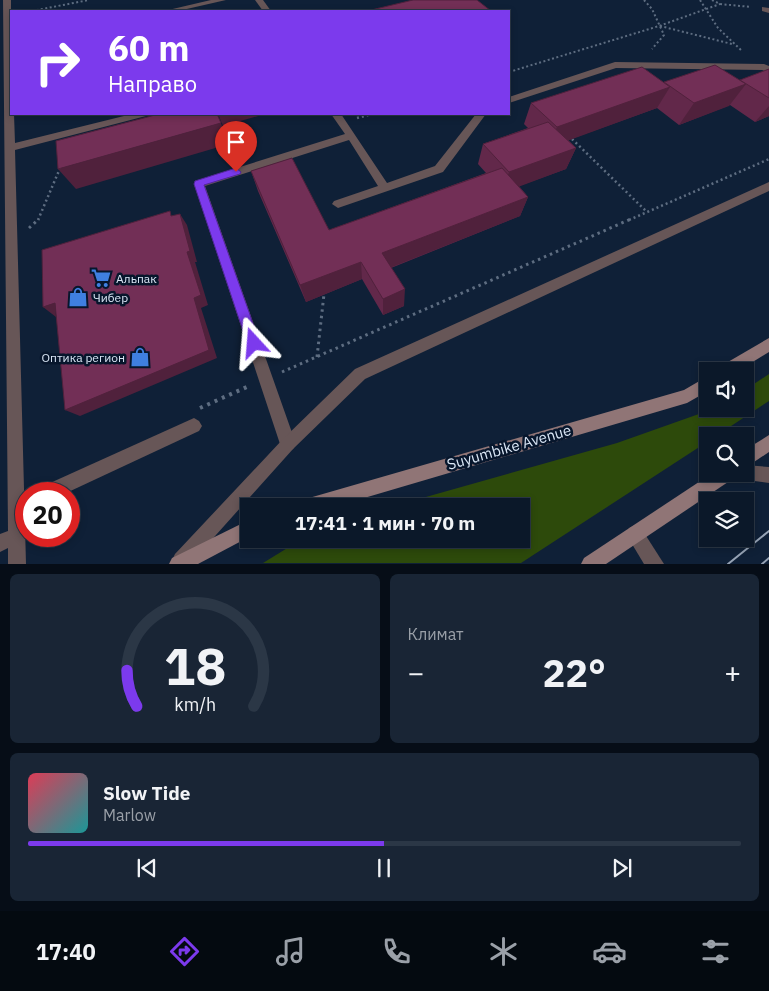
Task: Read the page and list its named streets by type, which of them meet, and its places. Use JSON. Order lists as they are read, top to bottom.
{
  "streets": {
    "main road": ["Suyumbike Avenue"]
  },
  "places": {
    "supermarket": ["Альпак"],
    "shop": ["Чибер", "Оптика регион"]
  },
  "page": {
    "turn": ["60 m", "Направо"],
    "limit": "20",
    "trip": "17:41 · 1 мин · 70 m",
    "tile": "Климат",
    "heat": ["−", "22°", "+"],
    "song": ["Slow Tide", "Marlow"],
    "tabs": "17:40",
    "gauge": ["18", "km/h"]
  }
}
